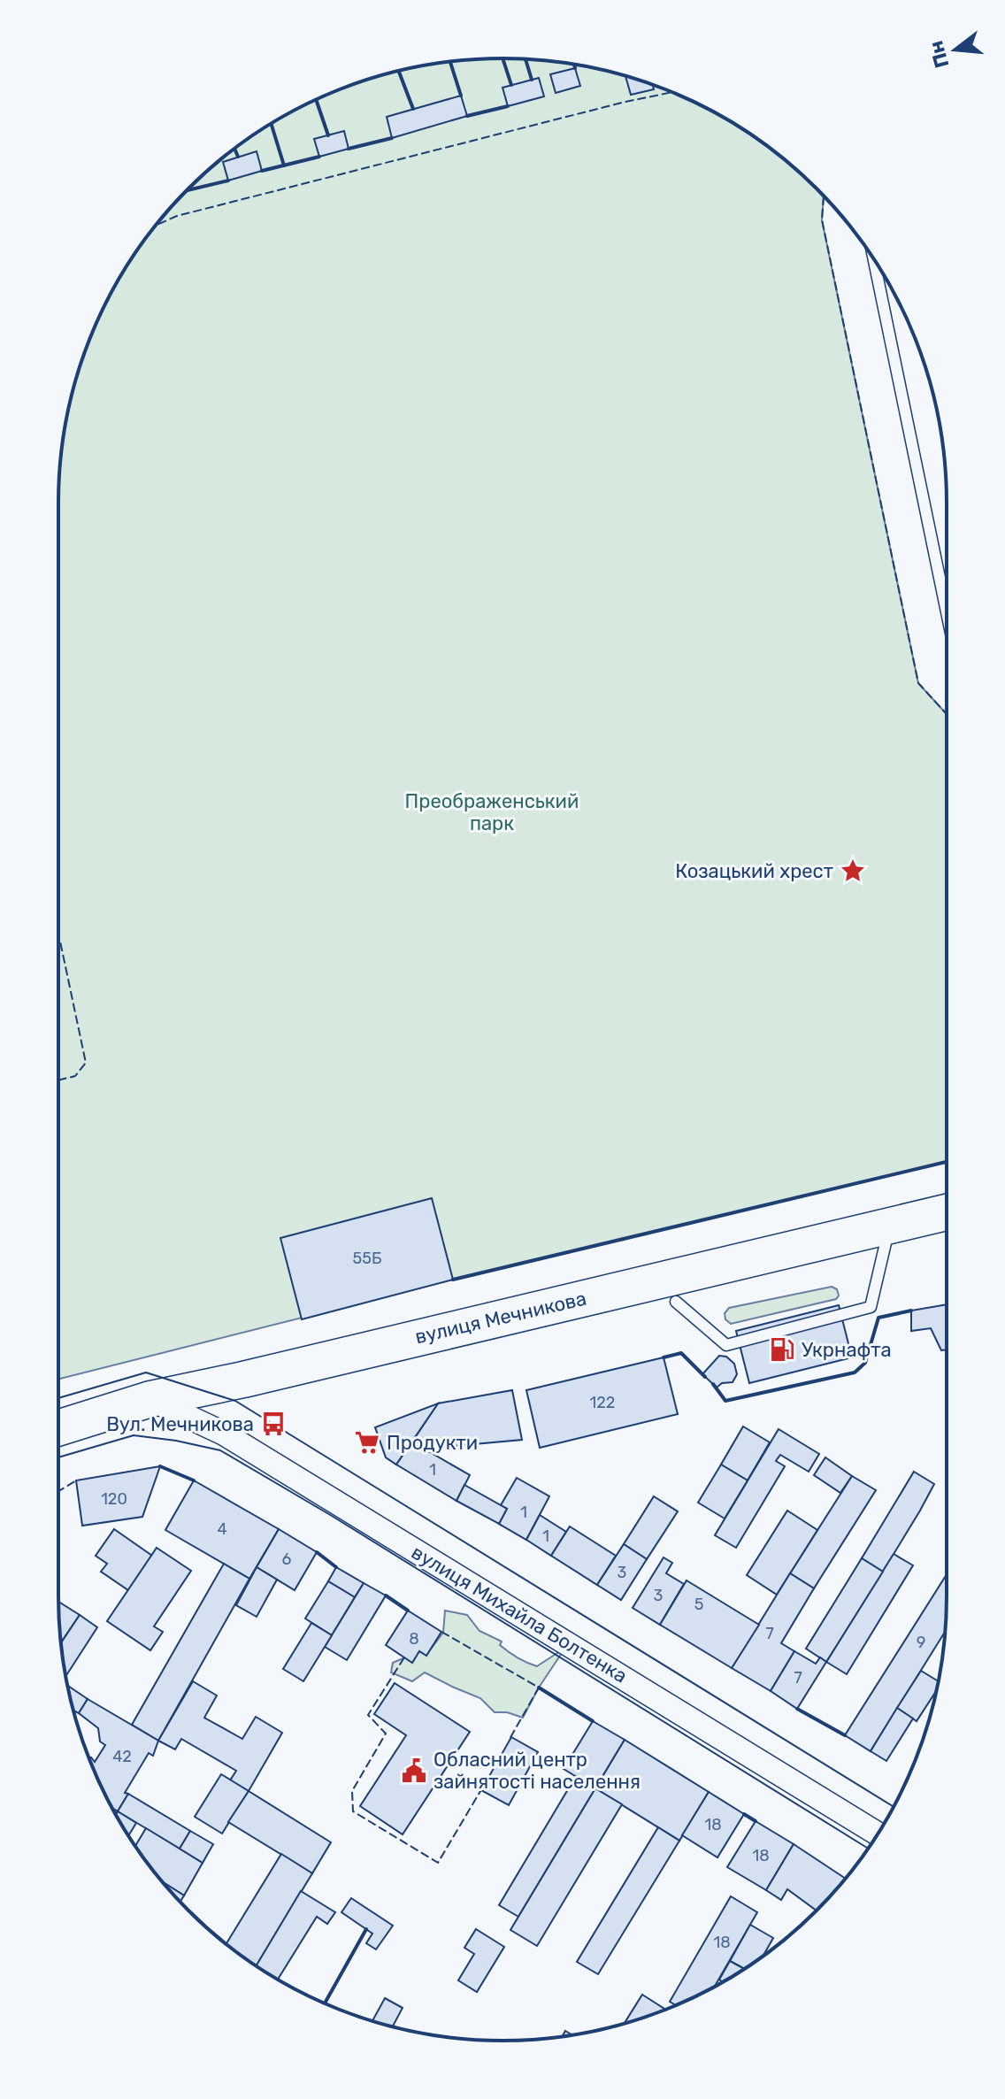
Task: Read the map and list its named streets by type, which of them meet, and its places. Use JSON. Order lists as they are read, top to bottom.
{
  "streets": {
    "main road": ["вулиця Мечникова"],
    "street": ["вулиця Михайла Болтенка"]
  },
  "crossings": [
    ["вулиця Мечникова", "вулиця Михайла Болтенка"]
  ],
  "parks": ["Преображенський парк"],
  "places": {
    "place": ["Козацький хрест"],
    "fuel station": ["Укрнафта"],
    "bus stop": ["Вул. Мечникова"],
    "supermarket": ["Продукти"],
    "public building": ["Обласний центр зайнятості населення"]
  },
  "house_numbers": [
    "55Б",
    "122",
    "1",
    "120",
    "1",
    "4",
    "1",
    "6",
    "3",
    "3",
    "5",
    "7",
    "8",
    "9",
    "7",
    "42",
    "18",
    "18",
    "18"
  ],
  "north": "left"
}
